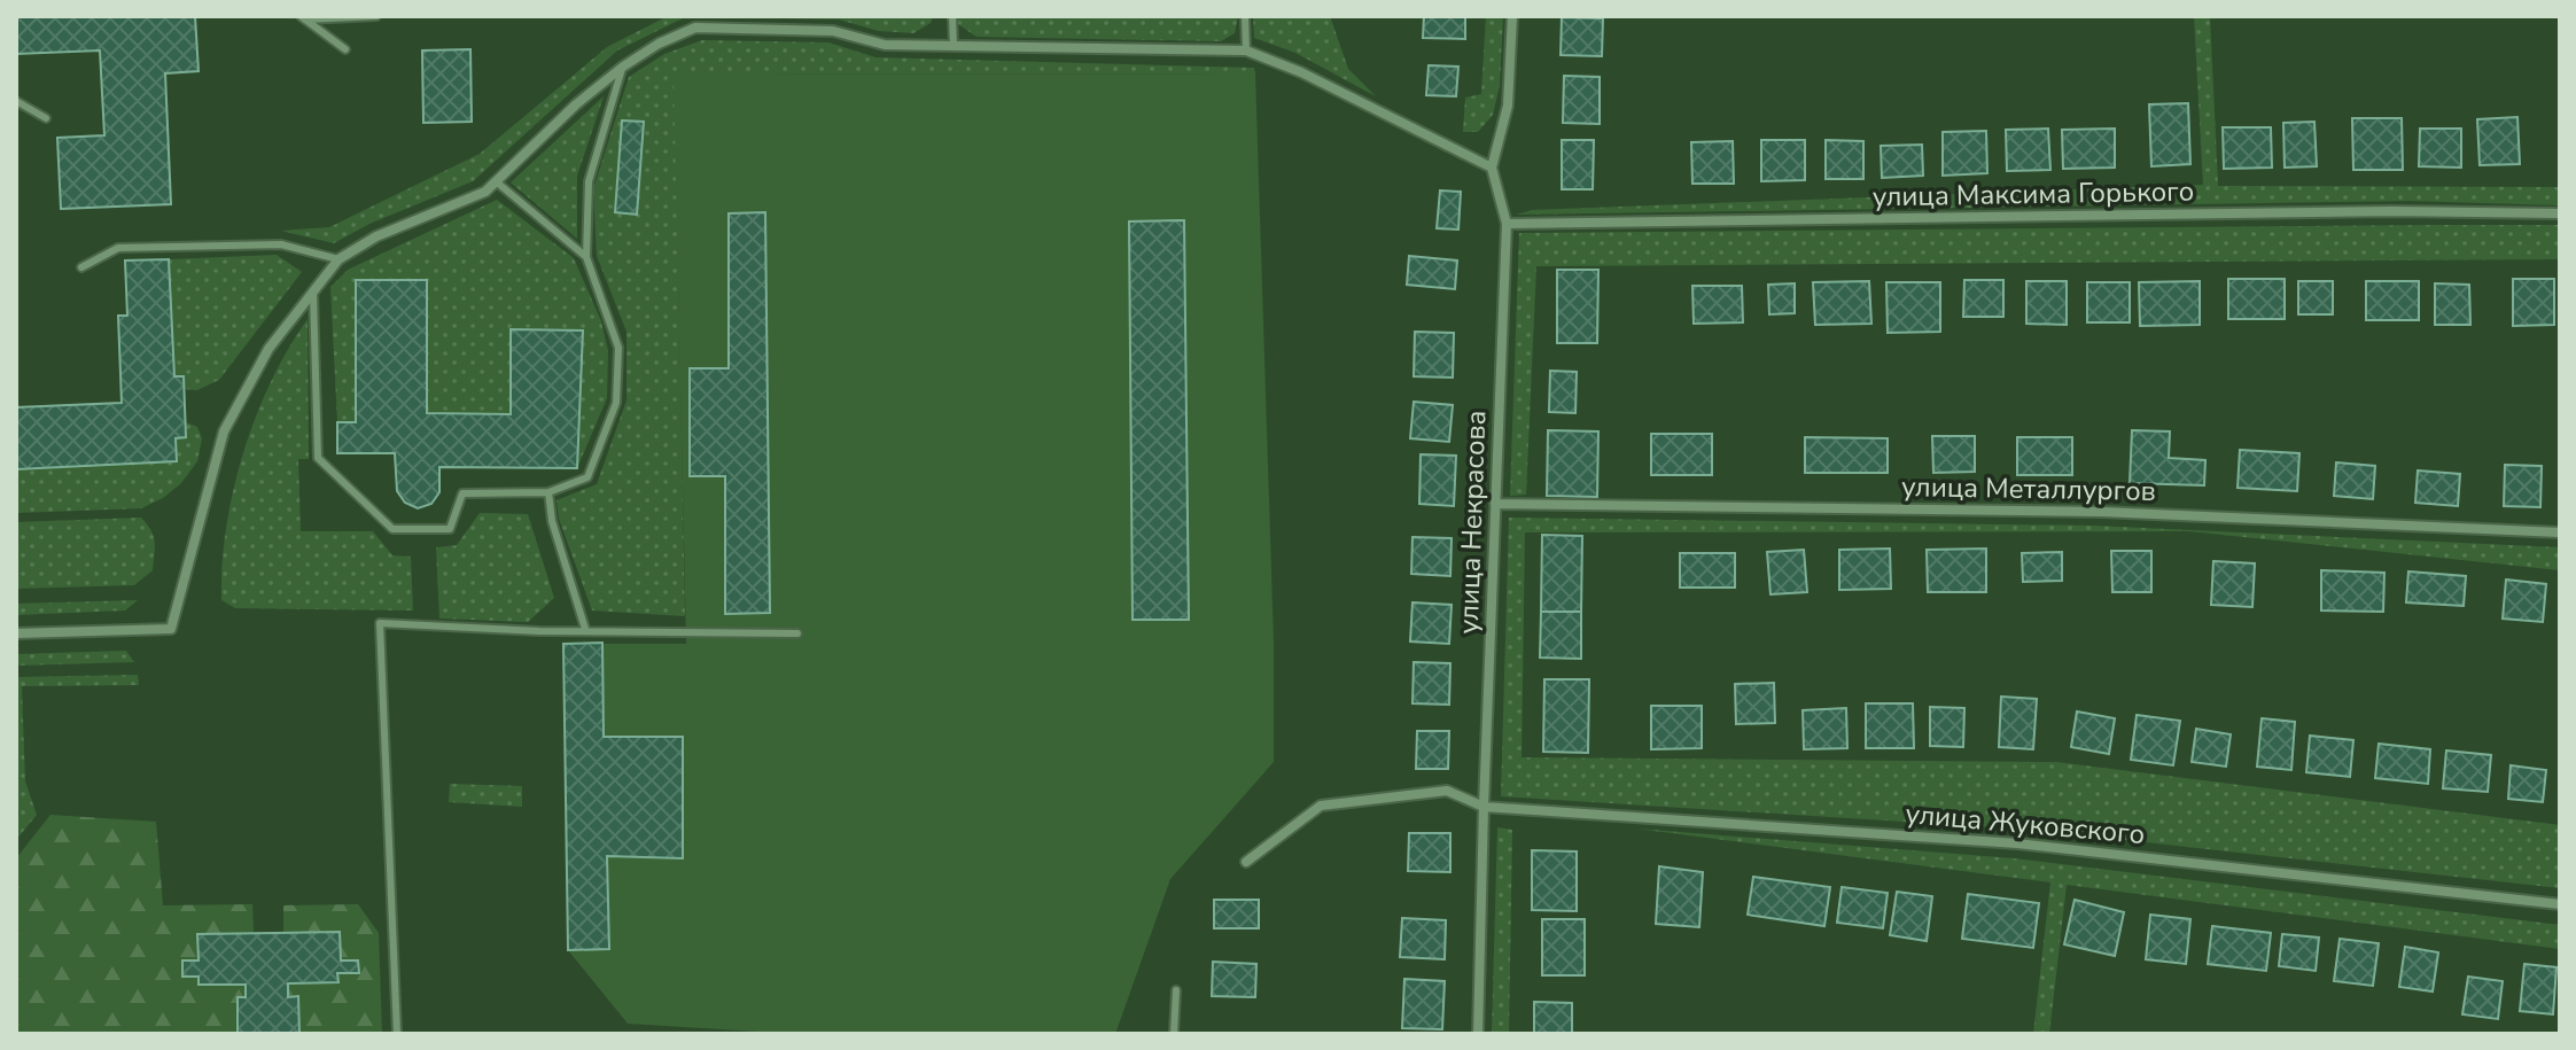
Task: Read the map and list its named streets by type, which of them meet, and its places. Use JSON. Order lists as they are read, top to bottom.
{
  "streets": {
    "street": [
      "улица Максима Горького",
      "улица Металлургов",
      "улица Некрасова",
      "улица Жуковского"
    ]
  },
  "crossings": [
    ["улица Максима Горького", "улица Некрасова"],
    ["улица Металлургов", "улица Некрасова"],
    ["улица Некрасова", "улица Жуковского"]
  ]
}
